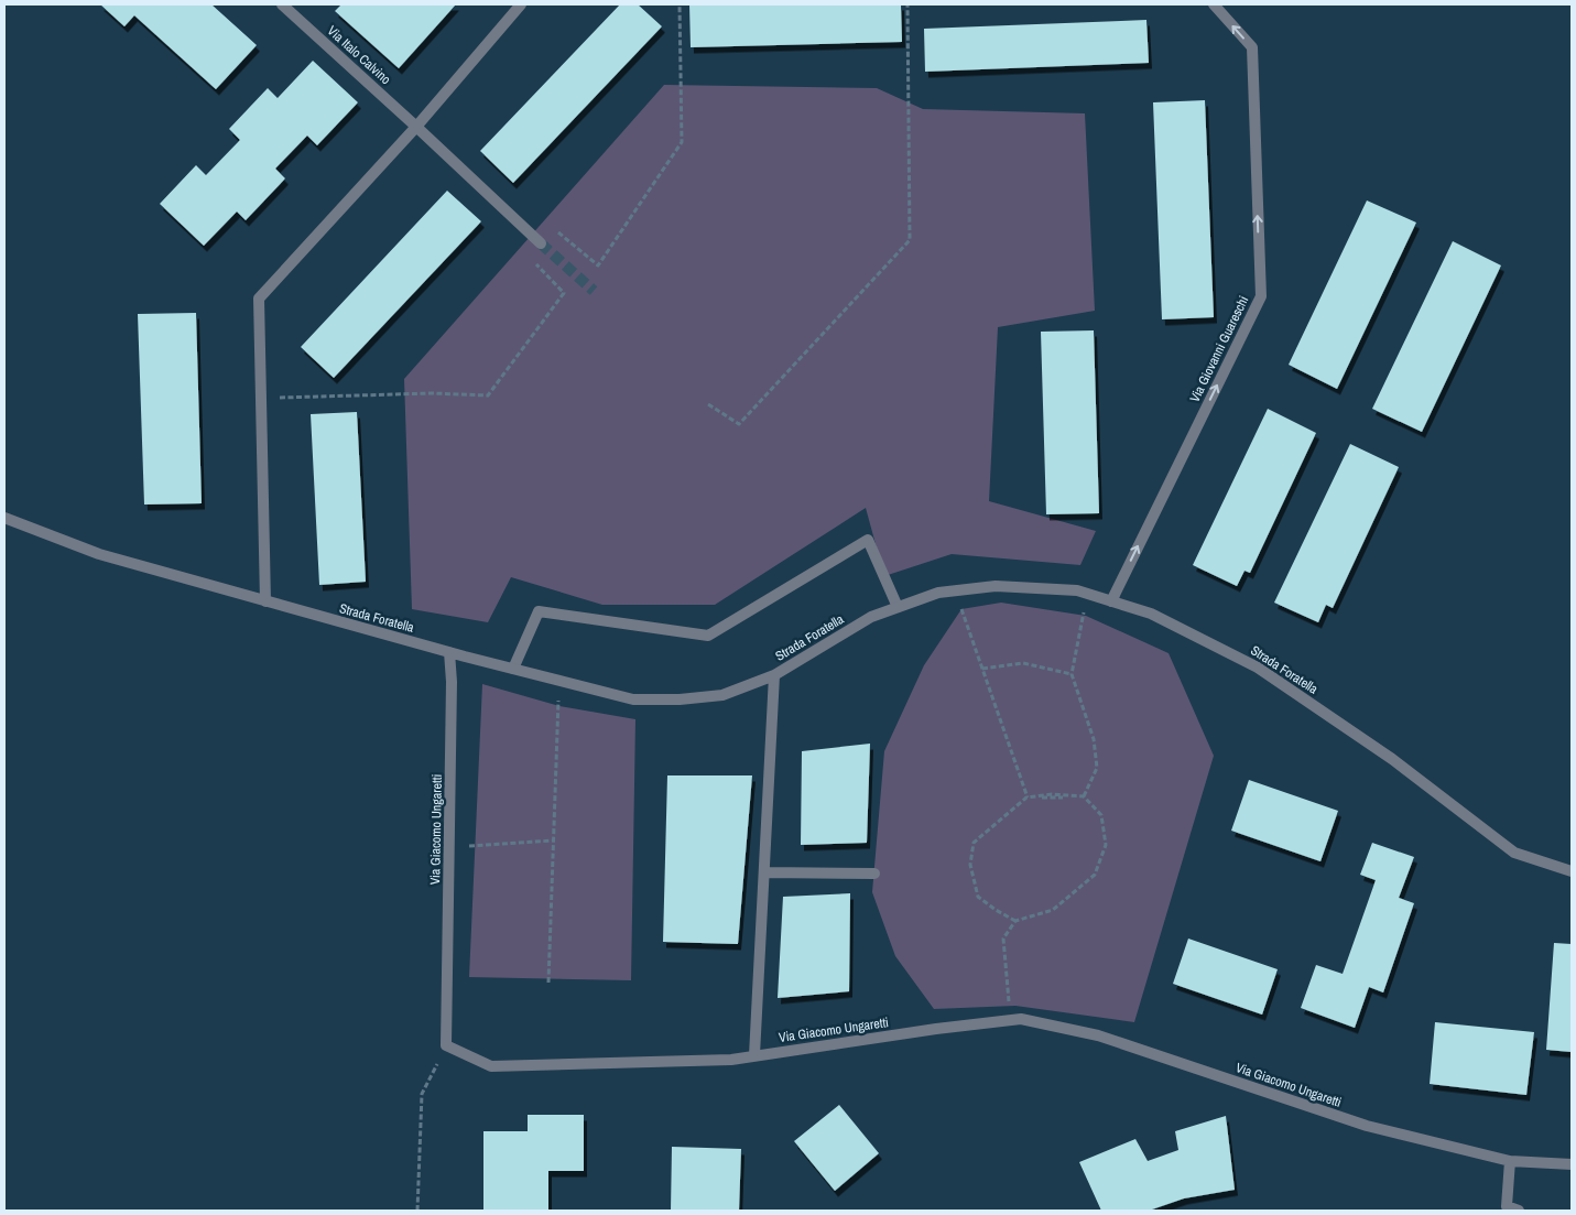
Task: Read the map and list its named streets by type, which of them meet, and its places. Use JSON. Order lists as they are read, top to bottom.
{
  "streets": {
    "street": [
      "Via Italo Calvino",
      "Via Giovanni Guareschi",
      "Strada Foratella",
      "Via Giacomo Ungaretti"
    ]
  },
  "crossings": [
    ["Via Giovanni Guareschi", "Strada Foratella"],
    ["Strada Foratella", "Via Giacomo Ungaretti"]
  ],
  "one_way": ["Via Giovanni Guareschi"]
}
